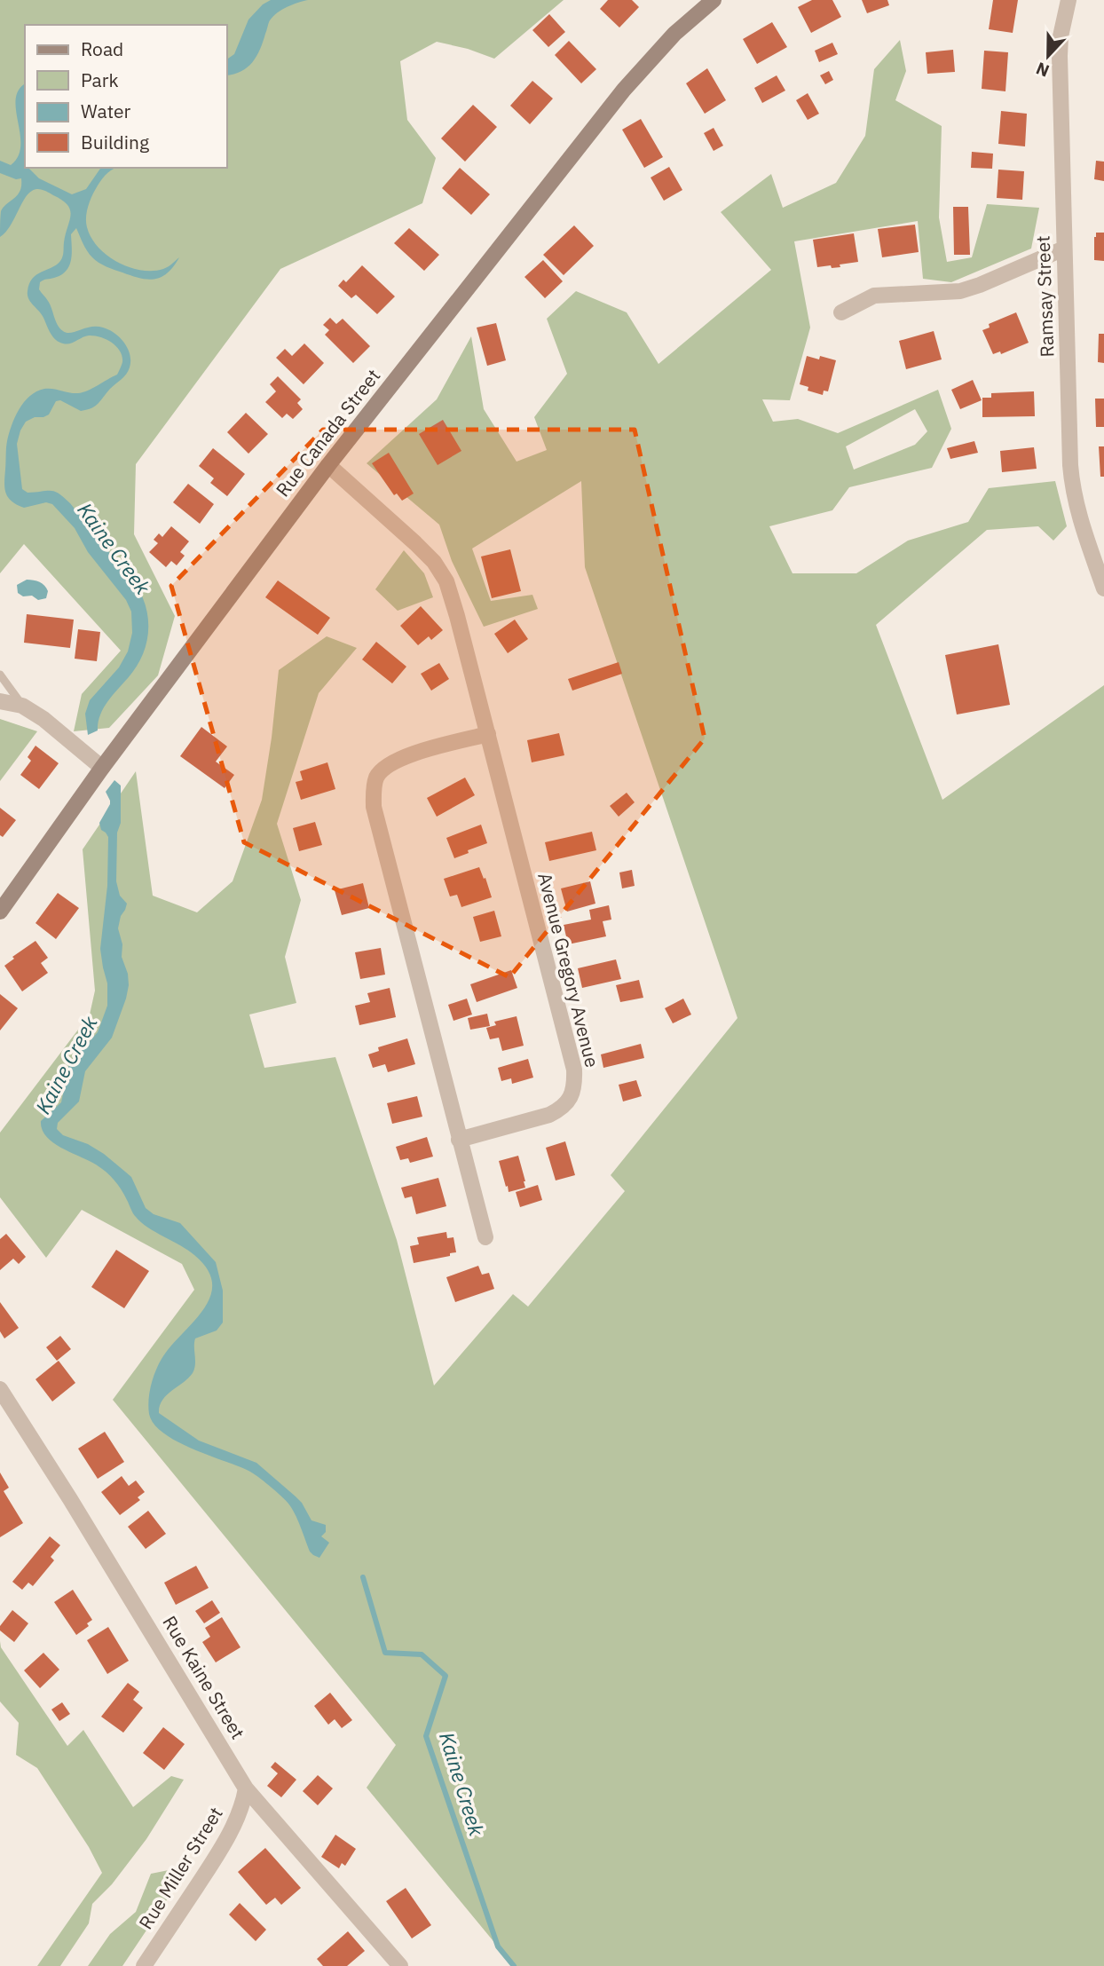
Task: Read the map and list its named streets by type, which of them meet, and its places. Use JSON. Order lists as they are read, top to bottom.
{
  "streets": {
    "main road": ["Rue Canada Street"],
    "street": [
      "Ramsay Street",
      "Avenue Gregory Avenue",
      "Rue Kaine Street",
      "Rue Miller Street"
    ]
  },
  "crossings": [
    ["Rue Canada Street", "Avenue Gregory Avenue"],
    ["Rue Kaine Street", "Rue Miller Street"]
  ],
  "water": ["Kaine Creek"],
  "legend": [
    "Road",
    "Park",
    "Water",
    "Building"
  ],
  "north": "bottom"
}
